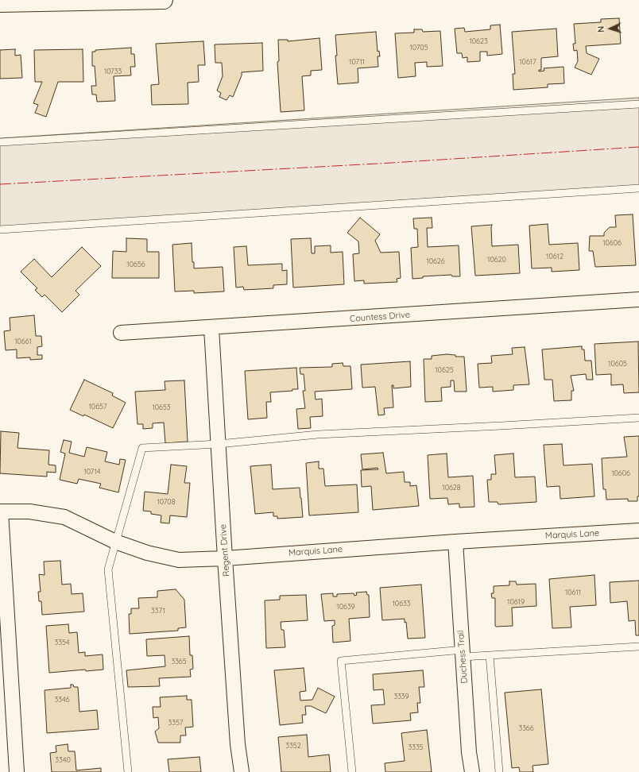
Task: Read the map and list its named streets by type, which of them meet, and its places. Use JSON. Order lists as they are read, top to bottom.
{
  "streets": {
    "street": [
      "Countess Drive",
      "Marquis Lane",
      "Regent Drive",
      "Duchess Trail"
    ]
  },
  "crossings": [
    ["Countess Drive", "Regent Drive"],
    ["Marquis Lane", "Regent Drive"],
    ["Marquis Lane", "Duchess Trail"]
  ],
  "house_numbers": [
    "10623",
    "10705",
    "10711",
    "10617",
    "10733",
    "10606",
    "10612",
    "10620",
    "10626",
    "10656",
    "10661",
    "10605",
    "10625",
    "10657",
    "10653",
    "10714",
    "10606",
    "10628",
    "10708",
    "10611",
    "10619",
    "10633",
    "10639",
    "3371",
    "3354",
    "3365",
    "3339",
    "3346",
    "3357",
    "3366",
    "3352",
    "3335",
    "3340"
  ],
  "north": "left"
}
